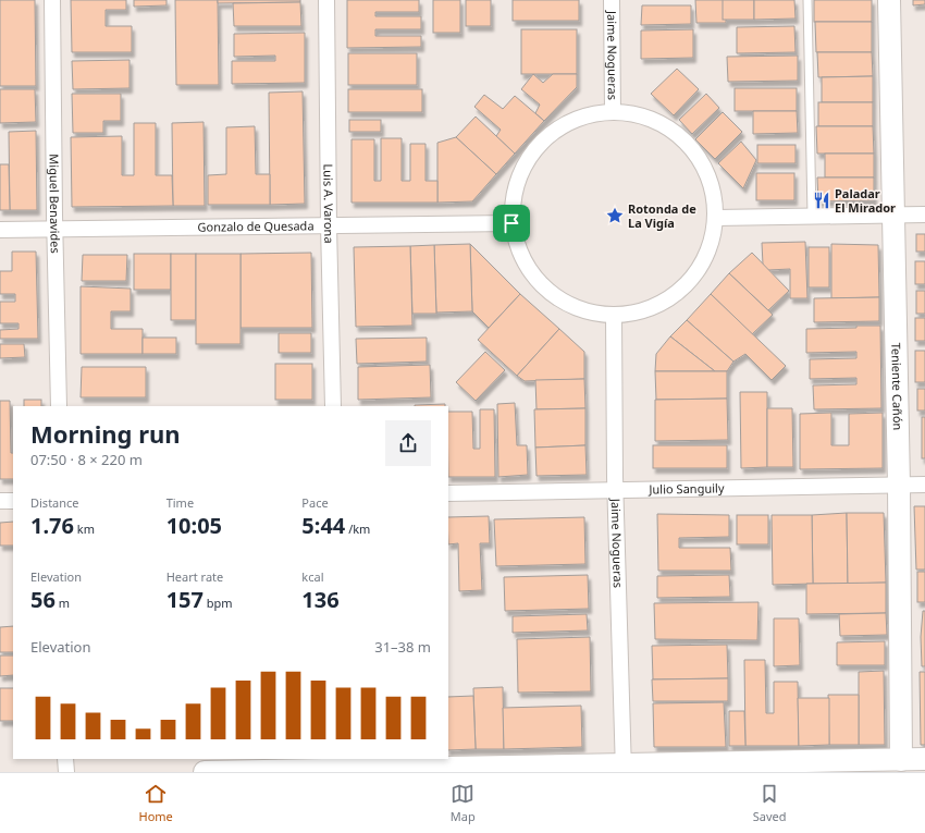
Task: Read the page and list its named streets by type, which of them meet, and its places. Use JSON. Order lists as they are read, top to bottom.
{
  "streets": {
    "street": [
      "Jaime Nogueras",
      "Miguel Benavides",
      "Luis A. Varona",
      "Gonzalo de Quesada",
      "Teniente Cañón",
      "Julio Sanguily"
    ]
  },
  "crossings": [
    ["Jaime Nogueras", "Julio Sanguily"],
    ["Miguel Benavides", "Gonzalo de Quesada"],
    ["Luis A. Varona", "Gonzalo de Quesada"],
    ["Teniente Cañón", "Julio Sanguily"]
  ],
  "places": {
    "restaurant": ["Paladar El Mirador"],
    "place": ["Rotonda de La Vigía"]
  },
  "page": {
    "heading": ["Morning run", "07:50 · 8 × 220 m"],
    "stats": [
      ["Distance", "1.76 km"],
      ["Time", "10:05"],
      ["Pace", "5:44 /km"],
      ["Elevation", "56 m"],
      ["Heart rate", "157 bpm"],
      ["kcal", "136"]
    ],
    "chart": ["Elevation", "31–38 m"],
    "tabs": ["Home", "Map", "Saved"]
  }
}
